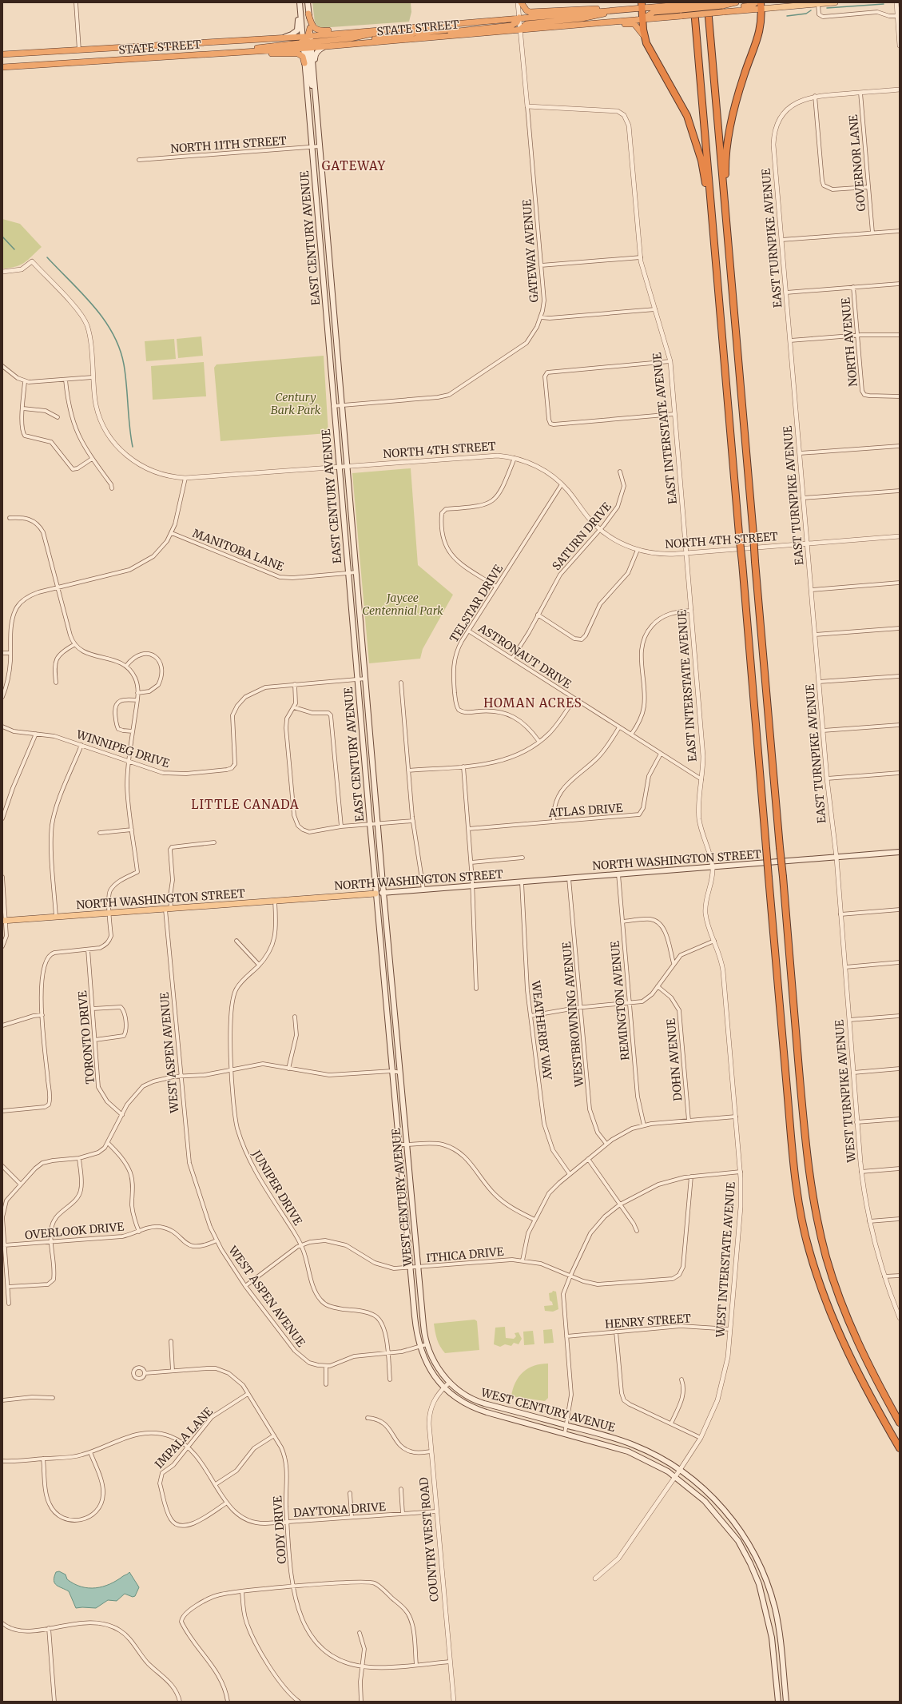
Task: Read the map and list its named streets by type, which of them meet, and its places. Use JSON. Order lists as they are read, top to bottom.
{
  "streets": {
    "highway": ["STATE STREET"],
    "main road": ["EAST CENTURY AVENUE", "NORTH WASHINGTON STREET", "WEST CENTURY AVENUE"],
    "street": [
      "NORTH 11TH STREET",
      "GOVERNOR LANE",
      "EAST TURNPIKE AVENUE",
      "GATEWAY AVENUE",
      "NORTH AVENUE",
      "EAST INTERSTATE AVENUE",
      "NORTH 4TH STREET",
      "SATURN DRIVE",
      "MANITOBA LANE",
      "TELSTAR DRIVE",
      "ASTRONAUT DRIVE",
      "WINNIPEG DRIVE",
      "ATLAS DRIVE",
      "REMINGTON AVENUE",
      "WESTBROWNING AVENUE",
      "WEATHERBY WAY",
      "TORONTO DRIVE",
      "WEST ASPEN AVENUE",
      "DOHN AVENUE",
      "WEST TURNPIKE AVENUE",
      "JUNIPER DRIVE",
      "OVERLOOK DRIVE",
      "ITHICA DRIVE",
      "WEST INTERSTATE AVENUE",
      "HENRY STREET",
      "IMPALA LANE",
      "DAYTONA DRIVE",
      "CODY DRIVE",
      "COUNTRY WEST ROAD"
    ]
  },
  "crossings": [
    ["STATE STREET", "EAST CENTURY AVENUE"],
    ["NORTH 11TH STREET", "EAST CENTURY AVENUE"],
    ["EAST CENTURY AVENUE", "GATEWAY AVENUE"],
    ["EAST CENTURY AVENUE", "NORTH 4TH STREET"],
    ["EAST CENTURY AVENUE", "MANITOBA LANE"],
    ["EAST CENTURY AVENUE", "WINNIPEG DRIVE"],
    ["EAST CENTURY AVENUE", "NORTH WASHINGTON STREET"],
    ["EAST CENTURY AVENUE", "WEST CENTURY AVENUE"],
    ["EAST TURNPIKE AVENUE", "NORTH 4TH STREET"],
    ["EAST TURNPIKE AVENUE", "NORTH WASHINGTON STREET"],
    ["EAST TURNPIKE AVENUE", "WEST TURNPIKE AVENUE"],
    ["GATEWAY AVENUE", "EAST INTERSTATE AVENUE"],
    ["EAST INTERSTATE AVENUE", "NORTH 4TH STREET"],
    ["EAST INTERSTATE AVENUE", "ASTRONAUT DRIVE"],
    ["EAST INTERSTATE AVENUE", "NORTH WASHINGTON STREET"],
    ["EAST INTERSTATE AVENUE", "WEST INTERSTATE AVENUE"],
    ["NORTH 4TH STREET", "SATURN DRIVE"],
    ["NORTH 4TH STREET", "TELSTAR DRIVE"],
    ["SATURN DRIVE", "ASTRONAUT DRIVE"],
    ["TELSTAR DRIVE", "ASTRONAUT DRIVE"],
    ["ASTRONAUT DRIVE", "ATLAS DRIVE"],
    ["NORTH WASHINGTON STREET", "REMINGTON AVENUE"],
    ["NORTH WASHINGTON STREET", "WESTBROWNING AVENUE"],
    ["NORTH WASHINGTON STREET", "WEATHERBY WAY"],
    ["NORTH WASHINGTON STREET", "WEST ASPEN AVENUE"],
    ["NORTH WASHINGTON STREET", "WEST TURNPIKE AVENUE"],
    ["NORTH WASHINGTON STREET", "JUNIPER DRIVE"],
    ["NORTH WASHINGTON STREET", "WEST CENTURY AVENUE"],
    ["NORTH WASHINGTON STREET", "WEST INTERSTATE AVENUE"],
    ["WEST ASPEN AVENUE", "JUNIPER DRIVE"],
    ["WEST ASPEN AVENUE", "WEST CENTURY AVENUE"],
    ["WEST ASPEN AVENUE", "OVERLOOK DRIVE"],
    ["WEST ASPEN AVENUE", "ITHICA DRIVE"],
    ["JUNIPER DRIVE", "ITHICA DRIVE"],
    ["WEST CENTURY AVENUE", "ITHICA DRIVE"],
    ["WEST CENTURY AVENUE", "WEST INTERSTATE AVENUE"],
    ["WEST CENTURY AVENUE", "COUNTRY WEST ROAD"],
    ["WEST INTERSTATE AVENUE", "HENRY STREET"],
    ["IMPALA LANE", "DAYTONA DRIVE"],
    ["IMPALA LANE", "CODY DRIVE"],
    ["DAYTONA DRIVE", "CODY DRIVE"],
    ["DAYTONA DRIVE", "COUNTRY WEST ROAD"],
    ["CODY DRIVE", "COUNTRY WEST ROAD"]
  ],
  "districts": ["GATEWAY", "HOMAN ACRES", "LITTLE CANADA"],
  "parks": ["Century Bark Park", "Jaycee Centennial Park"]
}
